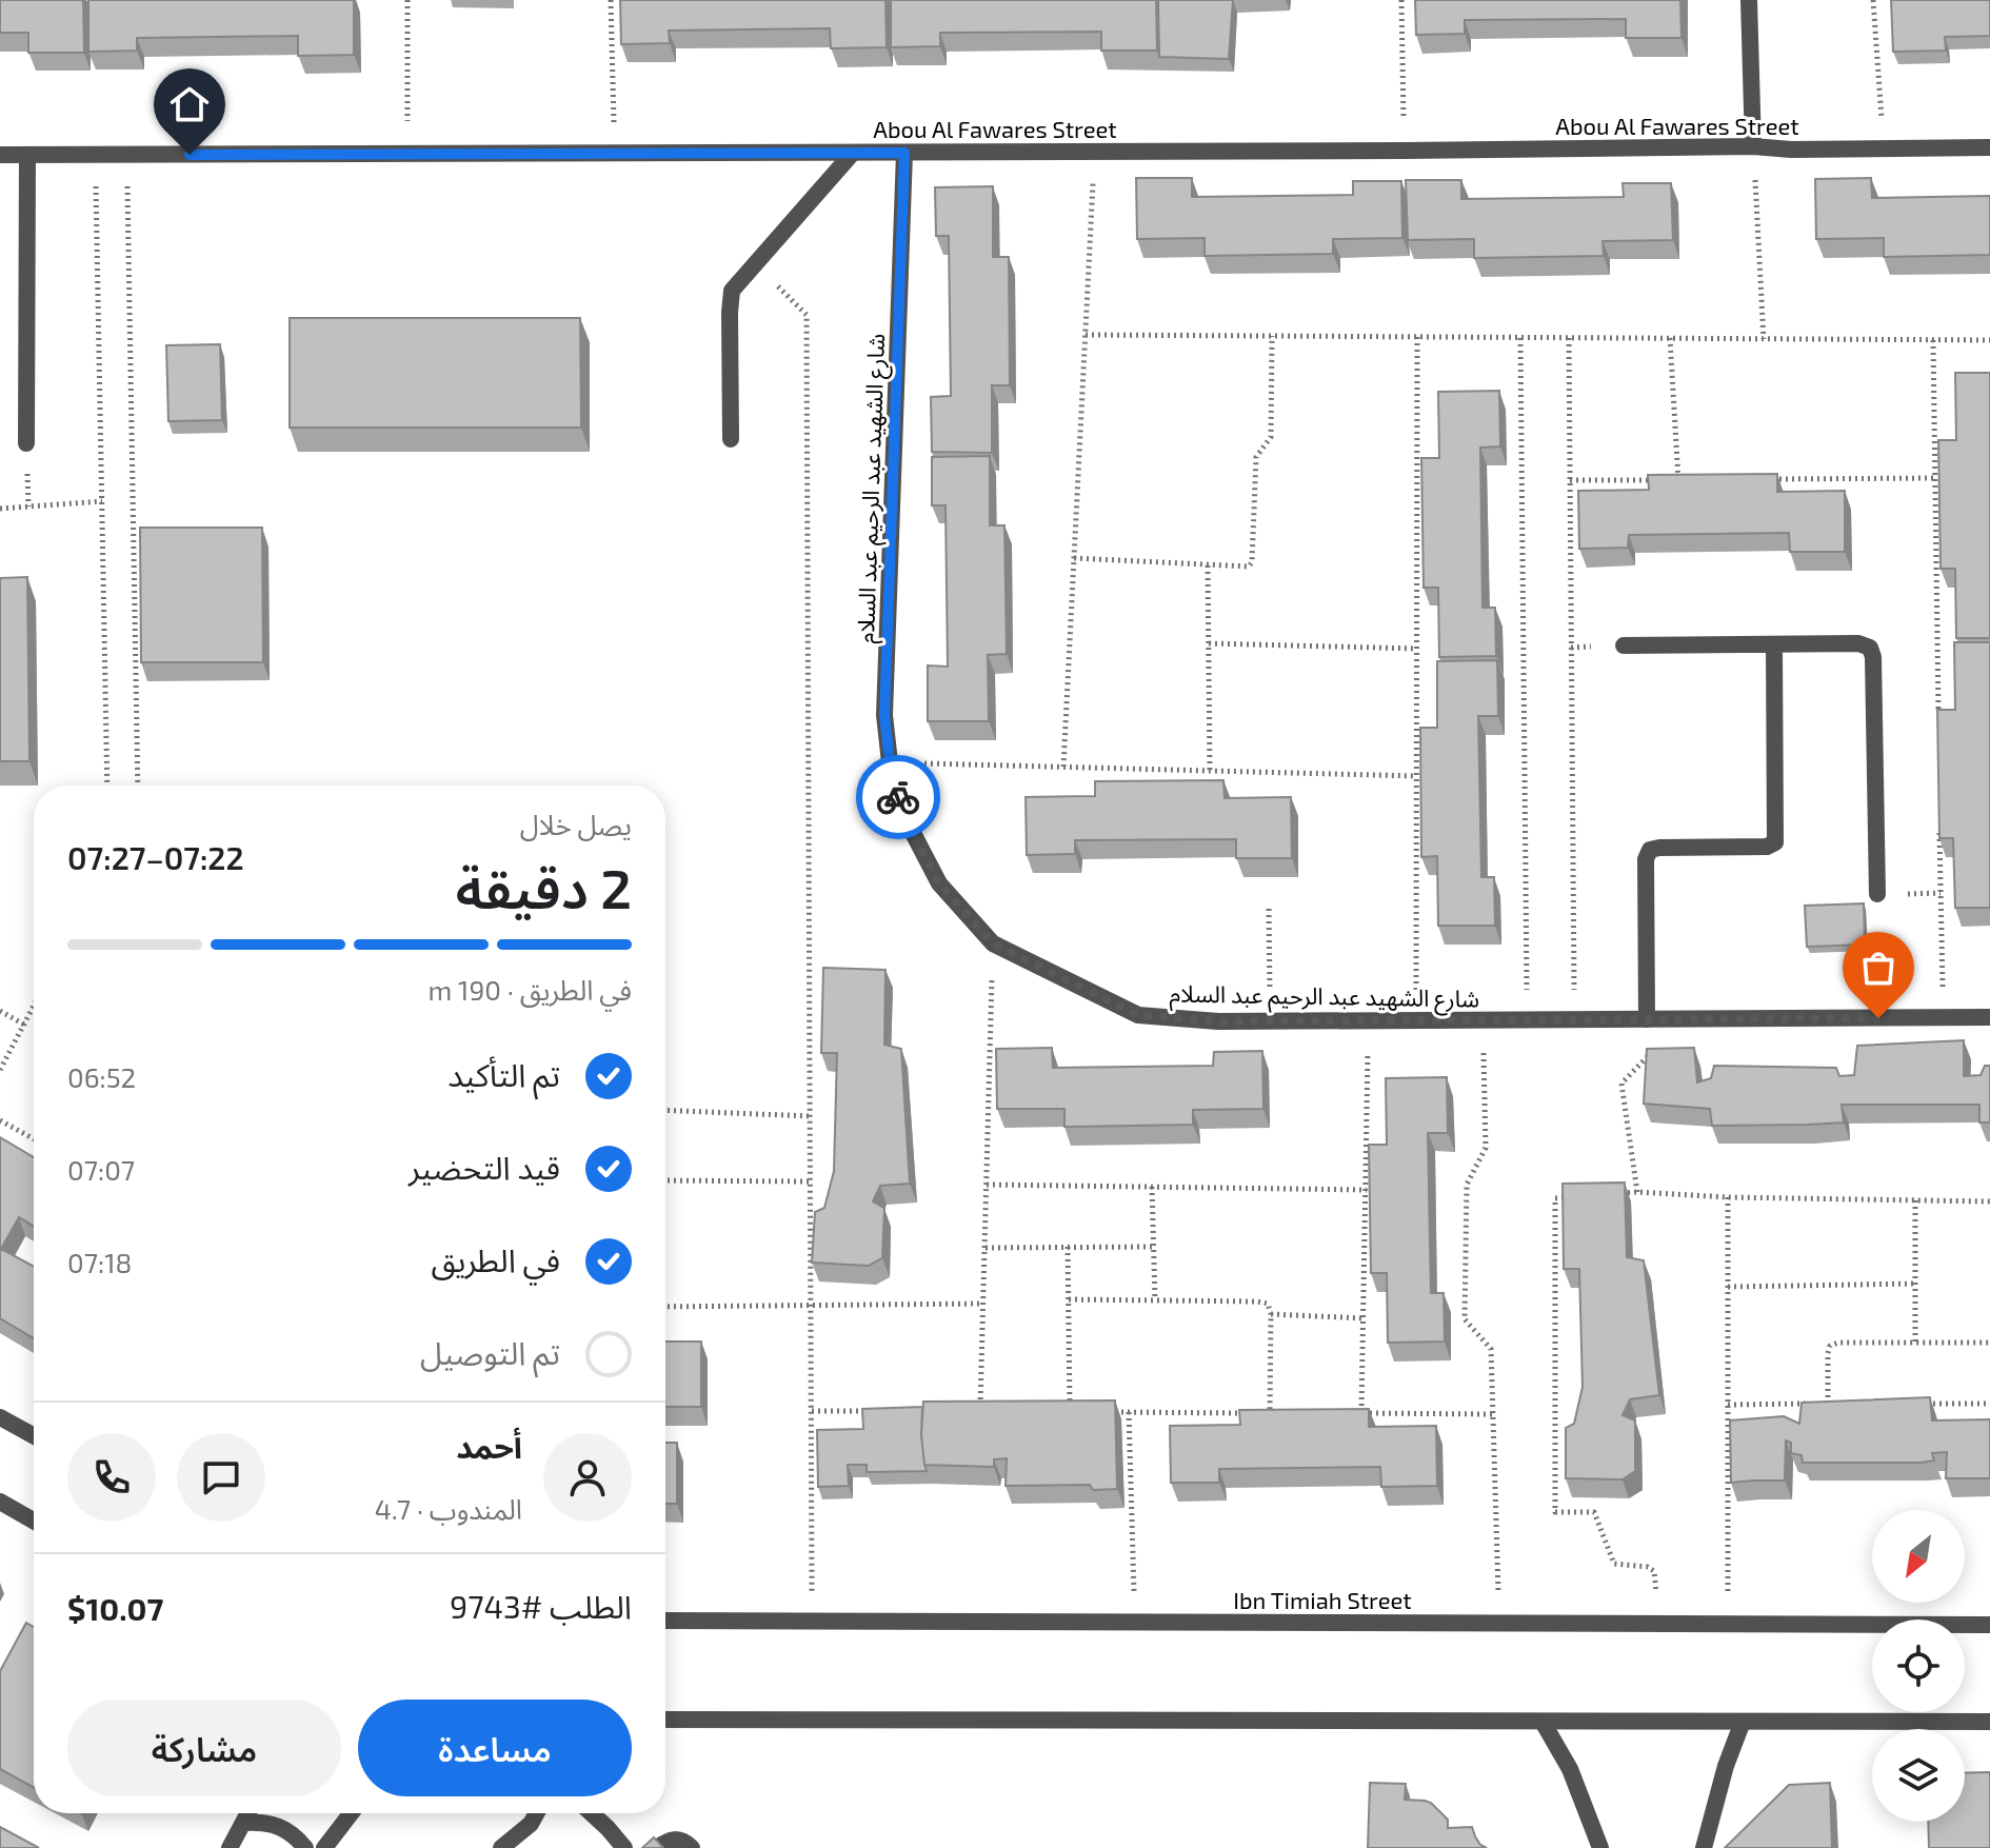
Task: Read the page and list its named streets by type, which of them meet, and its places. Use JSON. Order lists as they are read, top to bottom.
{
  "streets": {
    "street": ["Abou Al Fawares Street", "شارع الشهيد عبد الرحيم عبد السلام", "Ibn Timiah Street"]
  },
  "crossings": [
    ["Abou Al Fawares Street", "شارع الشهيد عبد الرحيم عبد السلام"]
  ],
  "north": "bottom left",
  "page": {
    "heading": ["2 دقيقة", "يصل خلال", "07:22–07:27"],
    "panel": [
      "أحمد",
      "المندوب · 4.7",
      "الطلب #9743",
      "$10.07"
    ],
    "bar": "في الطريق · 190 m",
    "list": [
      ["تم التأكيد", "06:52"],
      ["قيد التحضير", "07:07"],
      ["في الطريق", "07:18"],
      "تم التوصيل"
    ],
    "buttons": ["مساعدة", "مشاركة"]
  }
}
